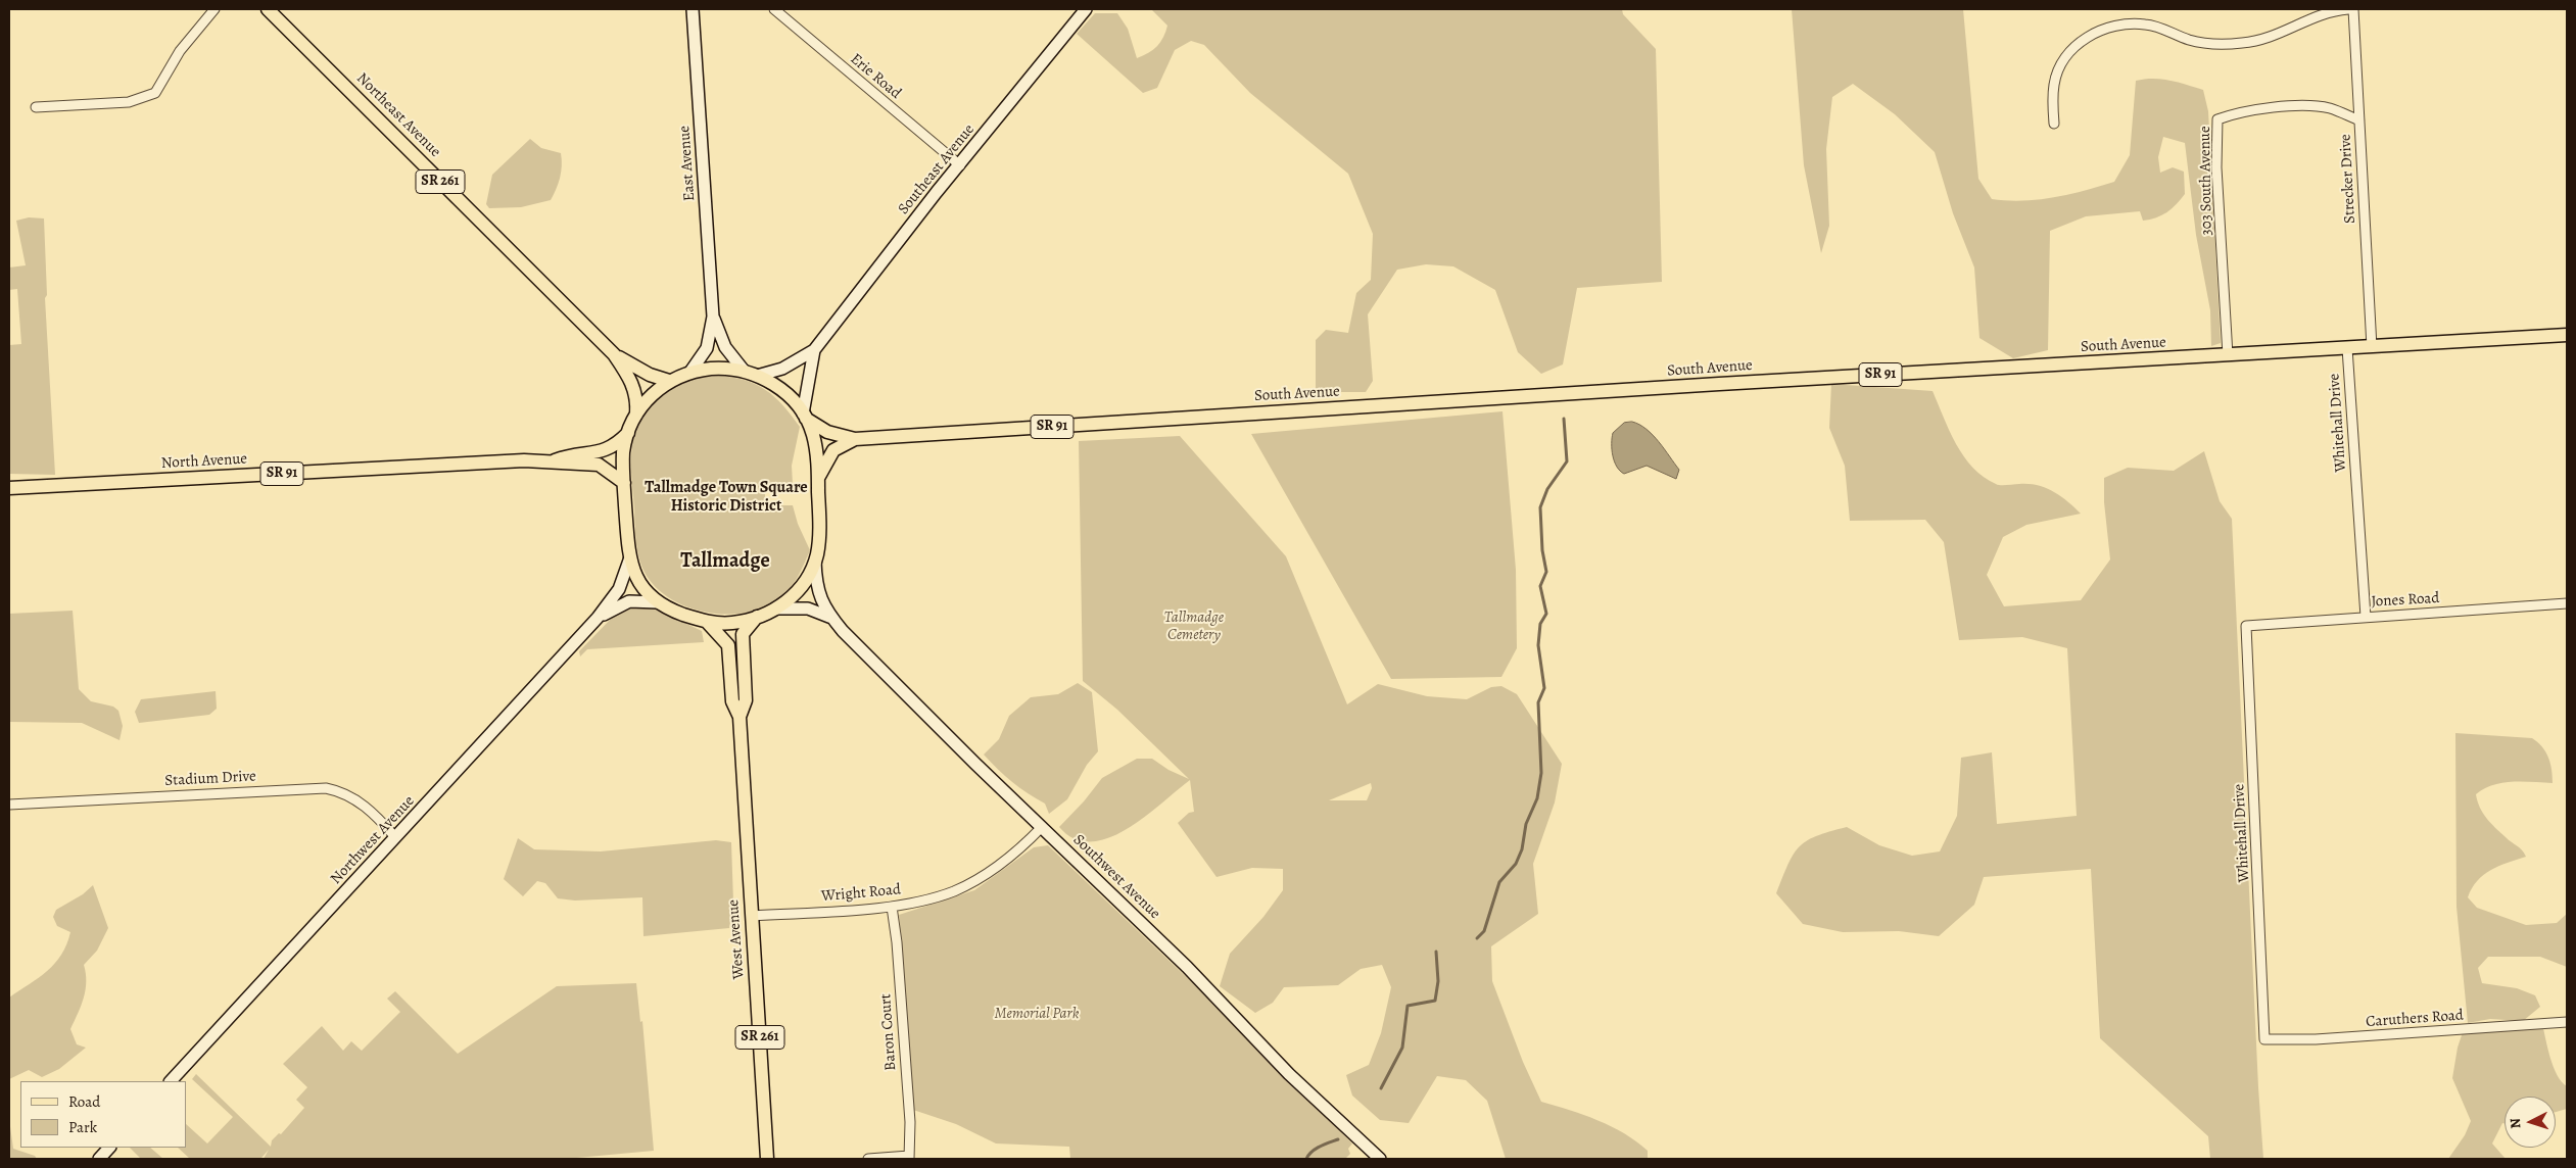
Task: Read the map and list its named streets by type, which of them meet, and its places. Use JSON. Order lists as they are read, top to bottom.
{
  "streets": {
    "main road": [
      "Northeast Avenue",
      "SR 261",
      "South Avenue",
      "SR 91",
      "North Avenue",
      "West Avenue"
    ],
    "street": [
      "Erie Road",
      "East Avenue",
      "Southeast Avenue",
      "Strecker Drive",
      "303 South Avenue",
      "Whitehall Drive",
      "Jones Road",
      "Stadium Drive",
      "Northwest Avenue",
      "Southwest Avenue",
      "Wright Road",
      "Caruthers Road",
      "Baron Court"
    ]
  },
  "crossings": [
    ["Erie Road", "Southeast Avenue"],
    ["Northeast Avenue", "SR 91"],
    ["East Avenue", "Southeast Avenue"],
    ["East Avenue", "SR 91"],
    ["Southeast Avenue", "South Avenue"],
    ["Southeast Avenue", "SR 91"],
    ["Strecker Drive", "303 South Avenue"],
    ["Strecker Drive", "South Avenue"],
    ["303 South Avenue", "South Avenue"],
    ["South Avenue", "SR 91"],
    ["South Avenue", "Whitehall Drive"],
    ["SR 91", "North Avenue"],
    ["SR 91", "Northwest Avenue"],
    ["SR 91", "Southwest Avenue"],
    ["SR 91", "West Avenue"],
    ["Whitehall Drive", "Jones Road"],
    ["Whitehall Drive", "Caruthers Road"],
    ["Stadium Drive", "Northwest Avenue"],
    ["Southwest Avenue", "Wright Road"],
    ["Wright Road", "West Avenue"],
    ["Wright Road", "Baron Court"]
  ],
  "districts": ["Tallmadge Town Square Historic District", "Tallmadge"],
  "parks": ["Tallmadge Cemetery", "Memorial Park"],
  "legend": ["Road", "Park"],
  "north": "left"
}
